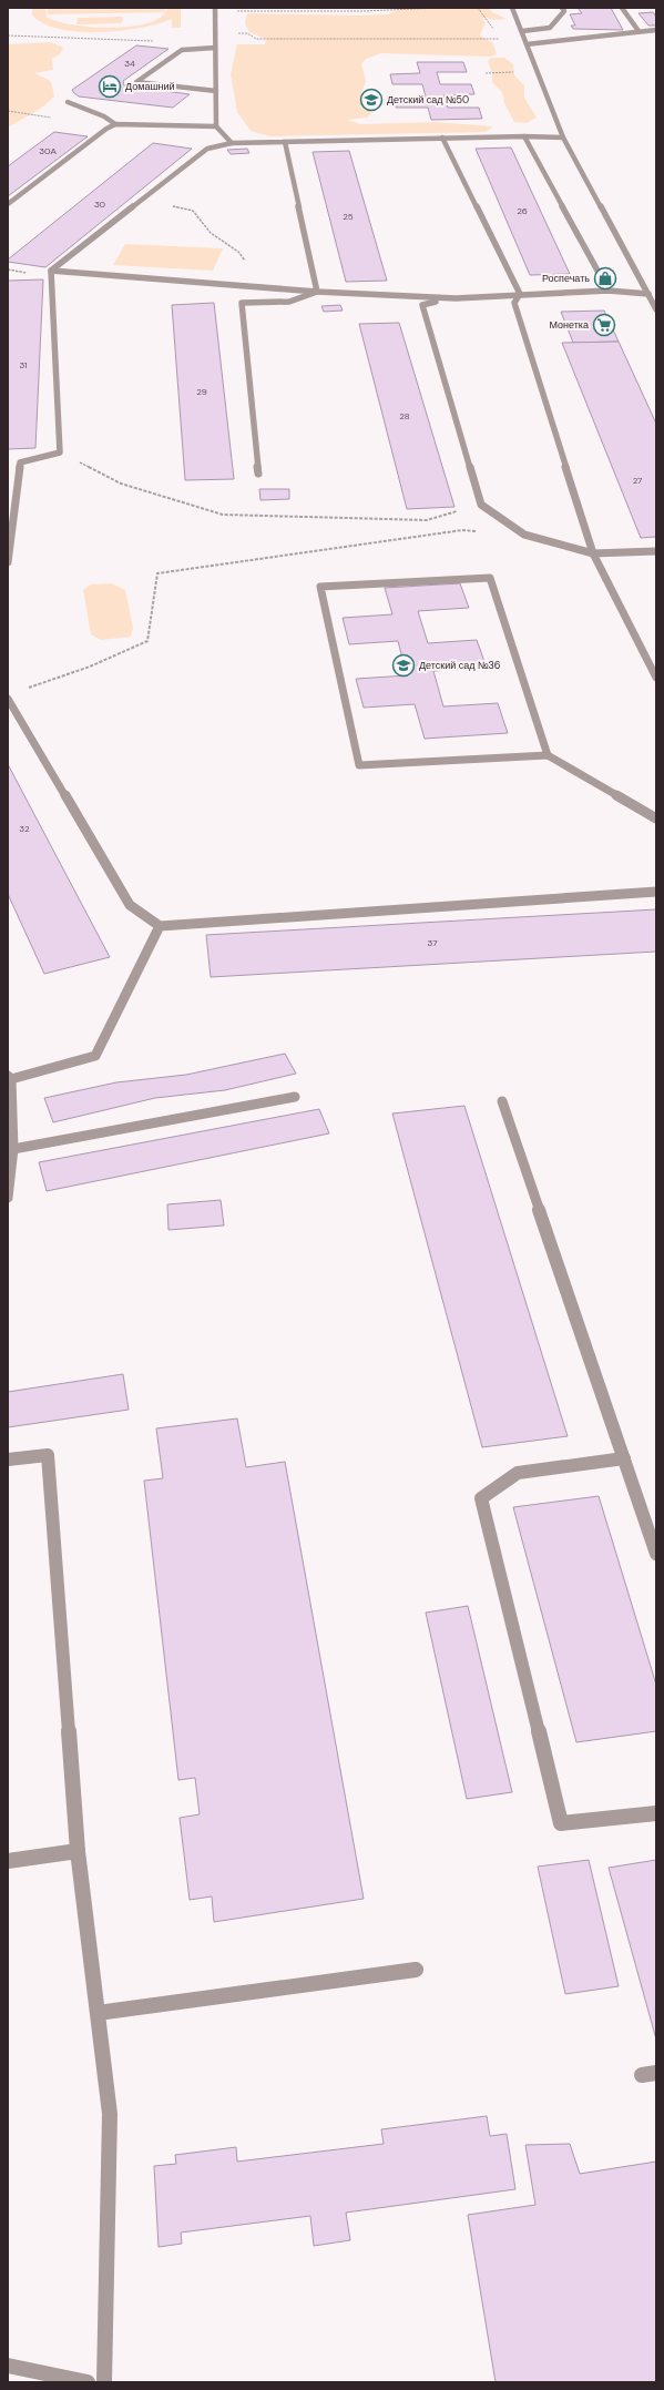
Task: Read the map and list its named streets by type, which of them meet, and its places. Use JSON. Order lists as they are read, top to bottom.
{
  "places": {
    "hotel": ["Домашний"],
    "school or university": ["Детский сад №50", "Детский сад №36"],
    "shop": ["Роспечать"],
    "supermarket": ["Монетка"]
  },
  "house_numbers": [
    "34",
    "30А",
    "30",
    "26",
    "25",
    "31",
    "29",
    "28",
    "27",
    "32",
    "37"
  ]
}
